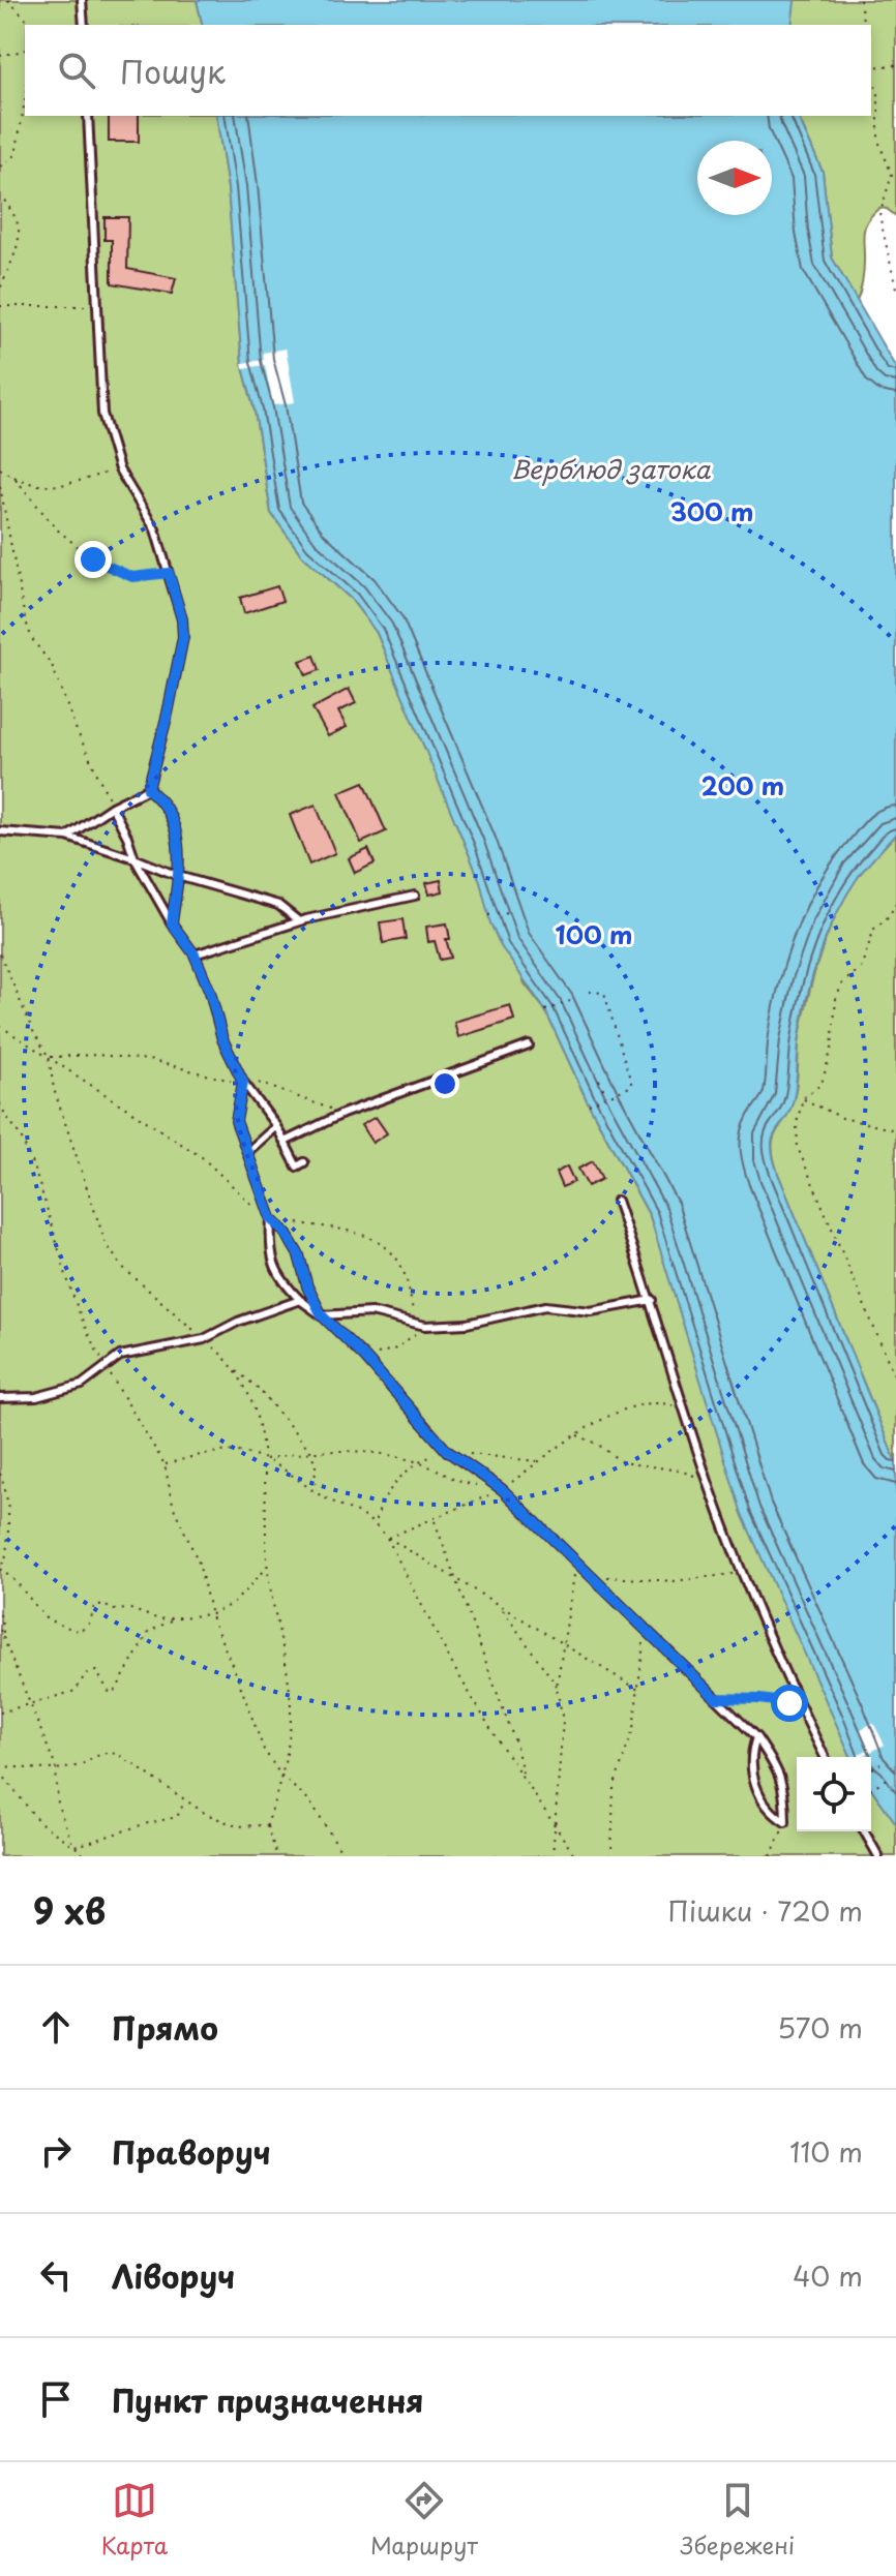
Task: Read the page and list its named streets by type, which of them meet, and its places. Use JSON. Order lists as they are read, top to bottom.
{
  "water": ["Верблюд затока"],
  "north": "right",
  "page": {
    "search": "Пошук",
    "heading": ["9 хв", "Пішки · 720 m"],
    "list": [
      ["Прямо", "570 m"],
      ["Праворуч", "110 m"],
      ["Ліворуч", "40 m"],
      "Пункт призначення"
    ],
    "nav": ["Карта", "Маршрут", "Збережені"]
  },
  "rings": ["300 m", "200 m", "100 m"]
}
